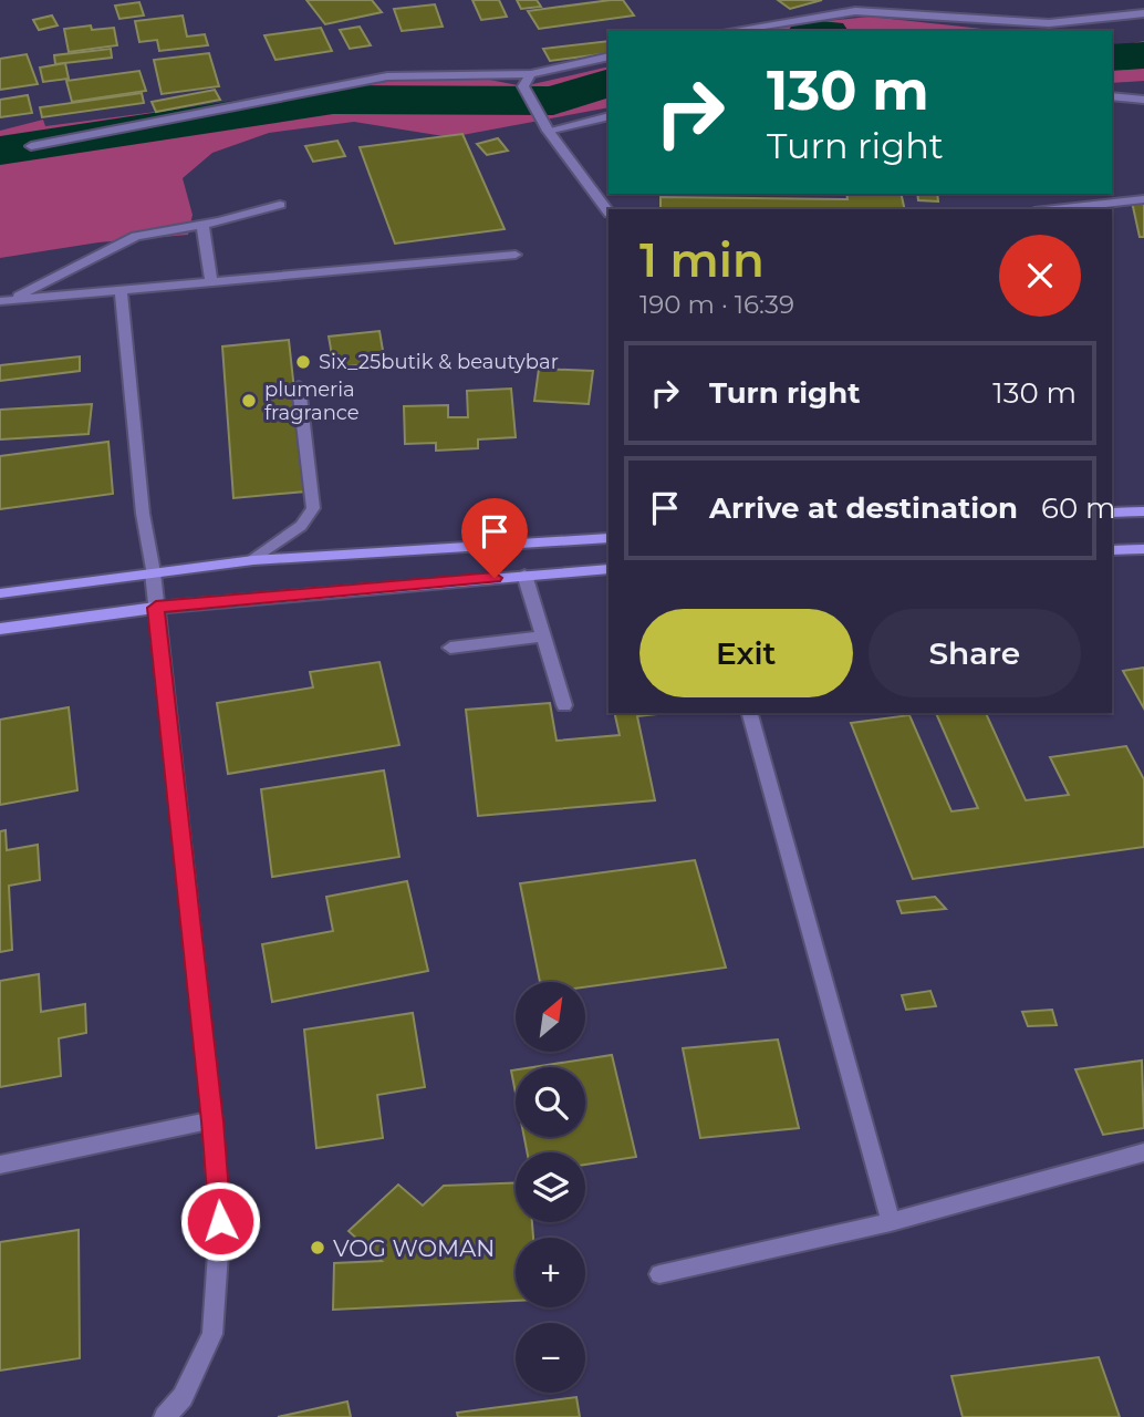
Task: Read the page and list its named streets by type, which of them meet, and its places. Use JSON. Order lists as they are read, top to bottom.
{
  "places": ["Six_25butik & beautybar", "plumeria fragrance", "VOG WOMAN"],
  "north": "top right",
  "page": {
    "turn": ["130 m", "Turn right"],
    "heading": ["1 min", "190 m · 16:39"],
    "list": [
      {
        "name": "Turn right",
        "value": "130 m"
      },
      {
        "name": "Arrive at destination",
        "value": "60 m"
      }
    ],
    "buttons": ["Exit", "Share"],
    "map_buttons": ["+", "−"]
  }
}
